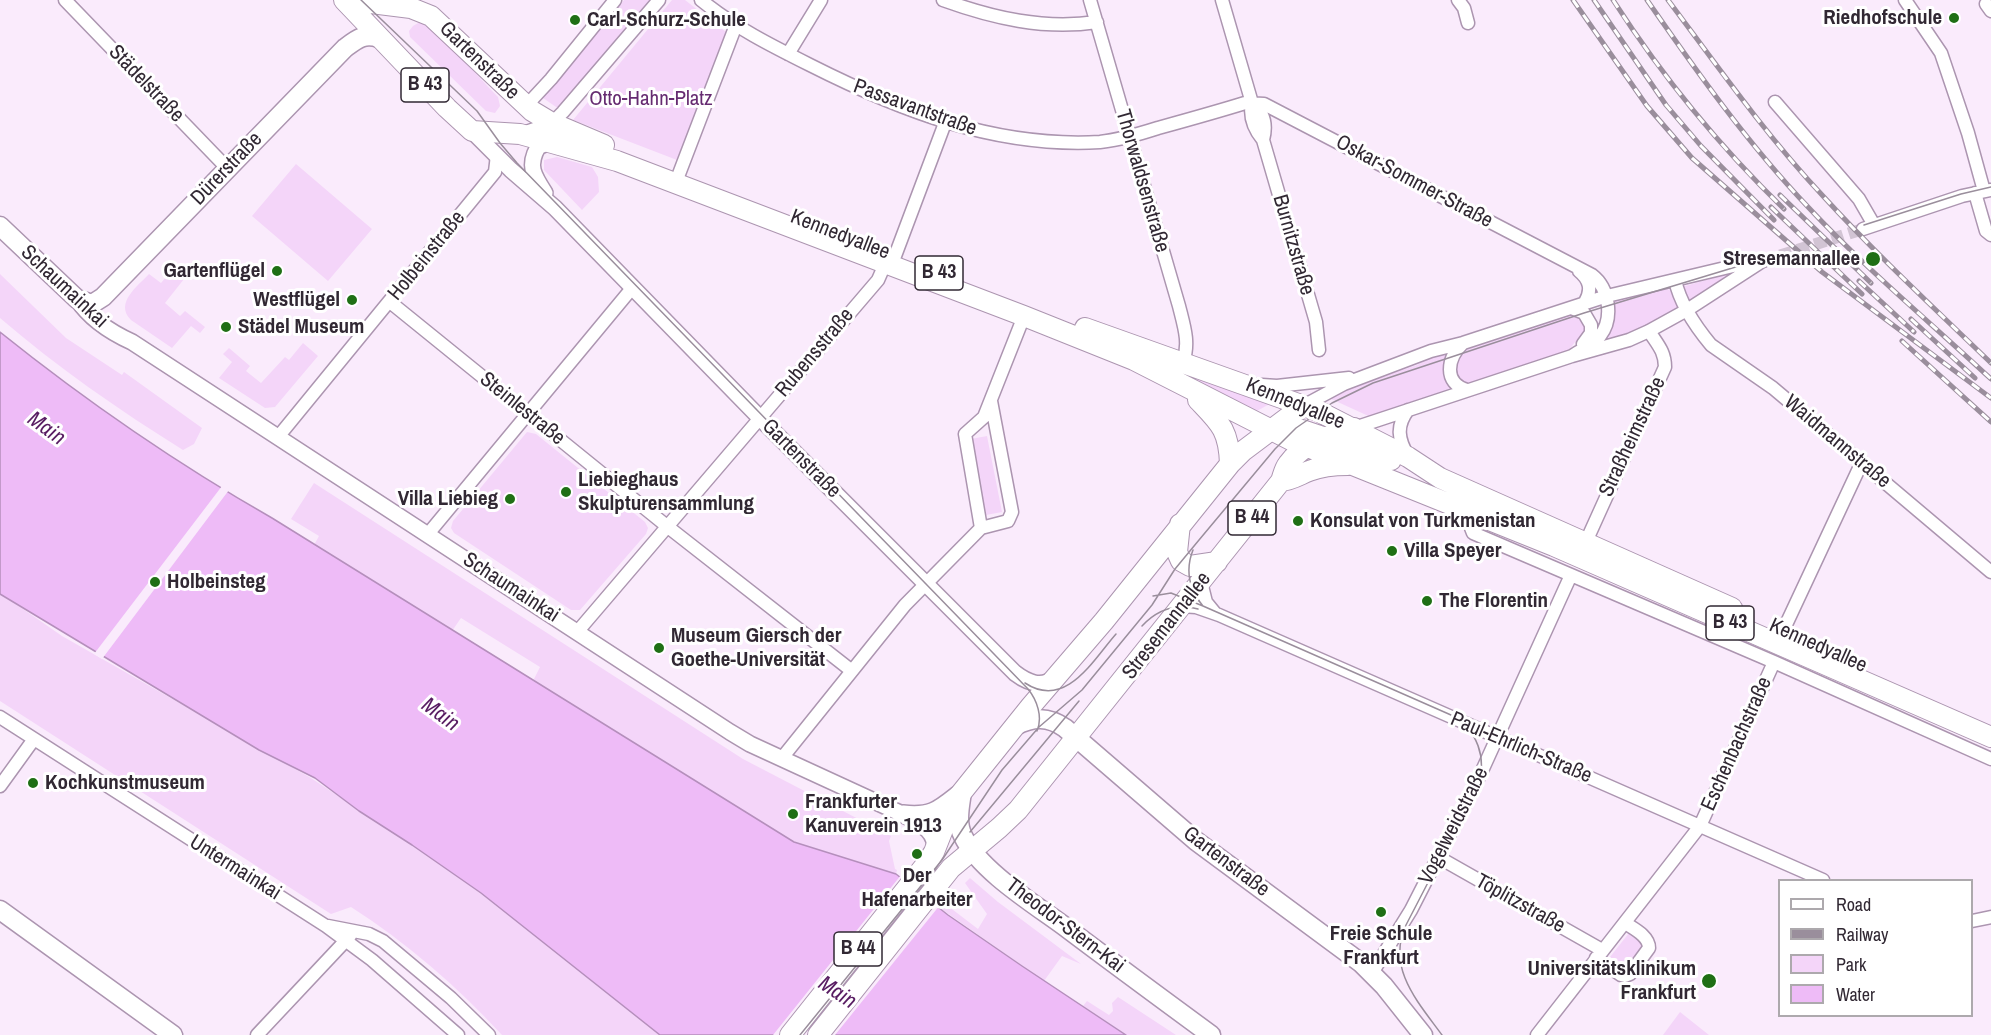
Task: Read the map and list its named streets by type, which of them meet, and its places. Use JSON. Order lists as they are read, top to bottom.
{
  "streets": {
    "main road": [
      "Gartenstraße",
      "B 43",
      "Dürerstraße",
      "Kennedyallee",
      "Schaumainkai",
      "B 44",
      "Stresemannallee",
      "Theodor-Stern-Kai"
    ],
    "street": [
      "Städelstraße",
      "Passavantstraße",
      "Thorwaldsenstraße",
      "Oskar-Sommer-Straße",
      "Burnitzstraße",
      "Holbeinstraße",
      "Rubensstraße",
      "Steinlestraße",
      "Straßheimstraße",
      "Waidmannstraße",
      "Eschenbachstraße",
      "Paul-Ehrlich-Straße",
      "Vogelweidstraße",
      "Untermainkai",
      "Töplitzstraße"
    ]
  },
  "crossings": [
    ["Gartenstraße", "Dürerstraße"],
    ["Gartenstraße", "Kennedyallee"],
    ["Gartenstraße", "Holbeinstraße"],
    ["Gartenstraße", "Rubensstraße"],
    ["Gartenstraße", "Stresemannallee"],
    ["Gartenstraße", "Vogelweidstraße"],
    ["Städelstraße", "Dürerstraße"],
    ["B 43", "Kennedyallee"],
    ["B 43", "Stresemannallee"],
    ["Passavantstraße", "Thorwaldsenstraße"],
    ["Passavantstraße", "Oskar-Sommer-Straße"],
    ["Passavantstraße", "Burnitzstraße"],
    ["Passavantstraße", "Rubensstraße"],
    ["Dürerstraße", "Schaumainkai"],
    ["Thorwaldsenstraße", "Kennedyallee"],
    ["Oskar-Sommer-Straße", "Burnitzstraße"],
    ["Oskar-Sommer-Straße", "Stresemannallee"],
    ["Kennedyallee", "Rubensstraße"],
    ["Kennedyallee", "Straßheimstraße"],
    ["Kennedyallee", "Stresemannallee"],
    ["Kennedyallee", "Eschenbachstraße"],
    ["Kennedyallee", "Vogelweidstraße"],
    ["Holbeinstraße", "Schaumainkai"],
    ["Holbeinstraße", "Steinlestraße"],
    ["Schaumainkai", "Rubensstraße"],
    ["Schaumainkai", "B 44"],
    ["Schaumainkai", "Stresemannallee"],
    ["Rubensstraße", "Steinlestraße"],
    ["Straßheimstraße", "Stresemannallee"],
    ["Waidmannstraße", "Stresemannallee"],
    ["B 44", "Stresemannallee"],
    ["Stresemannallee", "Paul-Ehrlich-Straße"],
    ["Stresemannallee", "Theodor-Stern-Kai"],
    ["Eschenbachstraße", "Paul-Ehrlich-Straße"],
    ["Eschenbachstraße", "Töplitzstraße"],
    ["Paul-Ehrlich-Straße", "Vogelweidstraße"],
    ["Vogelweidstraße", "Töplitzstraße"]
  ],
  "water": ["Main"],
  "parks": ["Otto-Hahn-Platz"],
  "places": [
    "Riedhofschule",
    "Carl-Schurz-Schule",
    "Stresemannallee",
    "Gartenflügel",
    "Westflügel",
    "Städel Museum",
    "Liebieghaus Skulpturensammlung",
    "Villa Liebieg",
    "Konsulat von Turkmenistan",
    "Villa Speyer",
    "Holbeinsteg",
    "The Florentin",
    "Museum Giersch der Goethe-Universität",
    "Kochkunstmuseum",
    "Frankfurter Kanuverein 1913",
    "Der Hafenarbeiter",
    "Freie Schule Frankfurt",
    "Universitätsklinikum Frankfurt"
  ],
  "legend": [
    "Road",
    "Railway",
    "Park",
    "Water"
  ]
}
